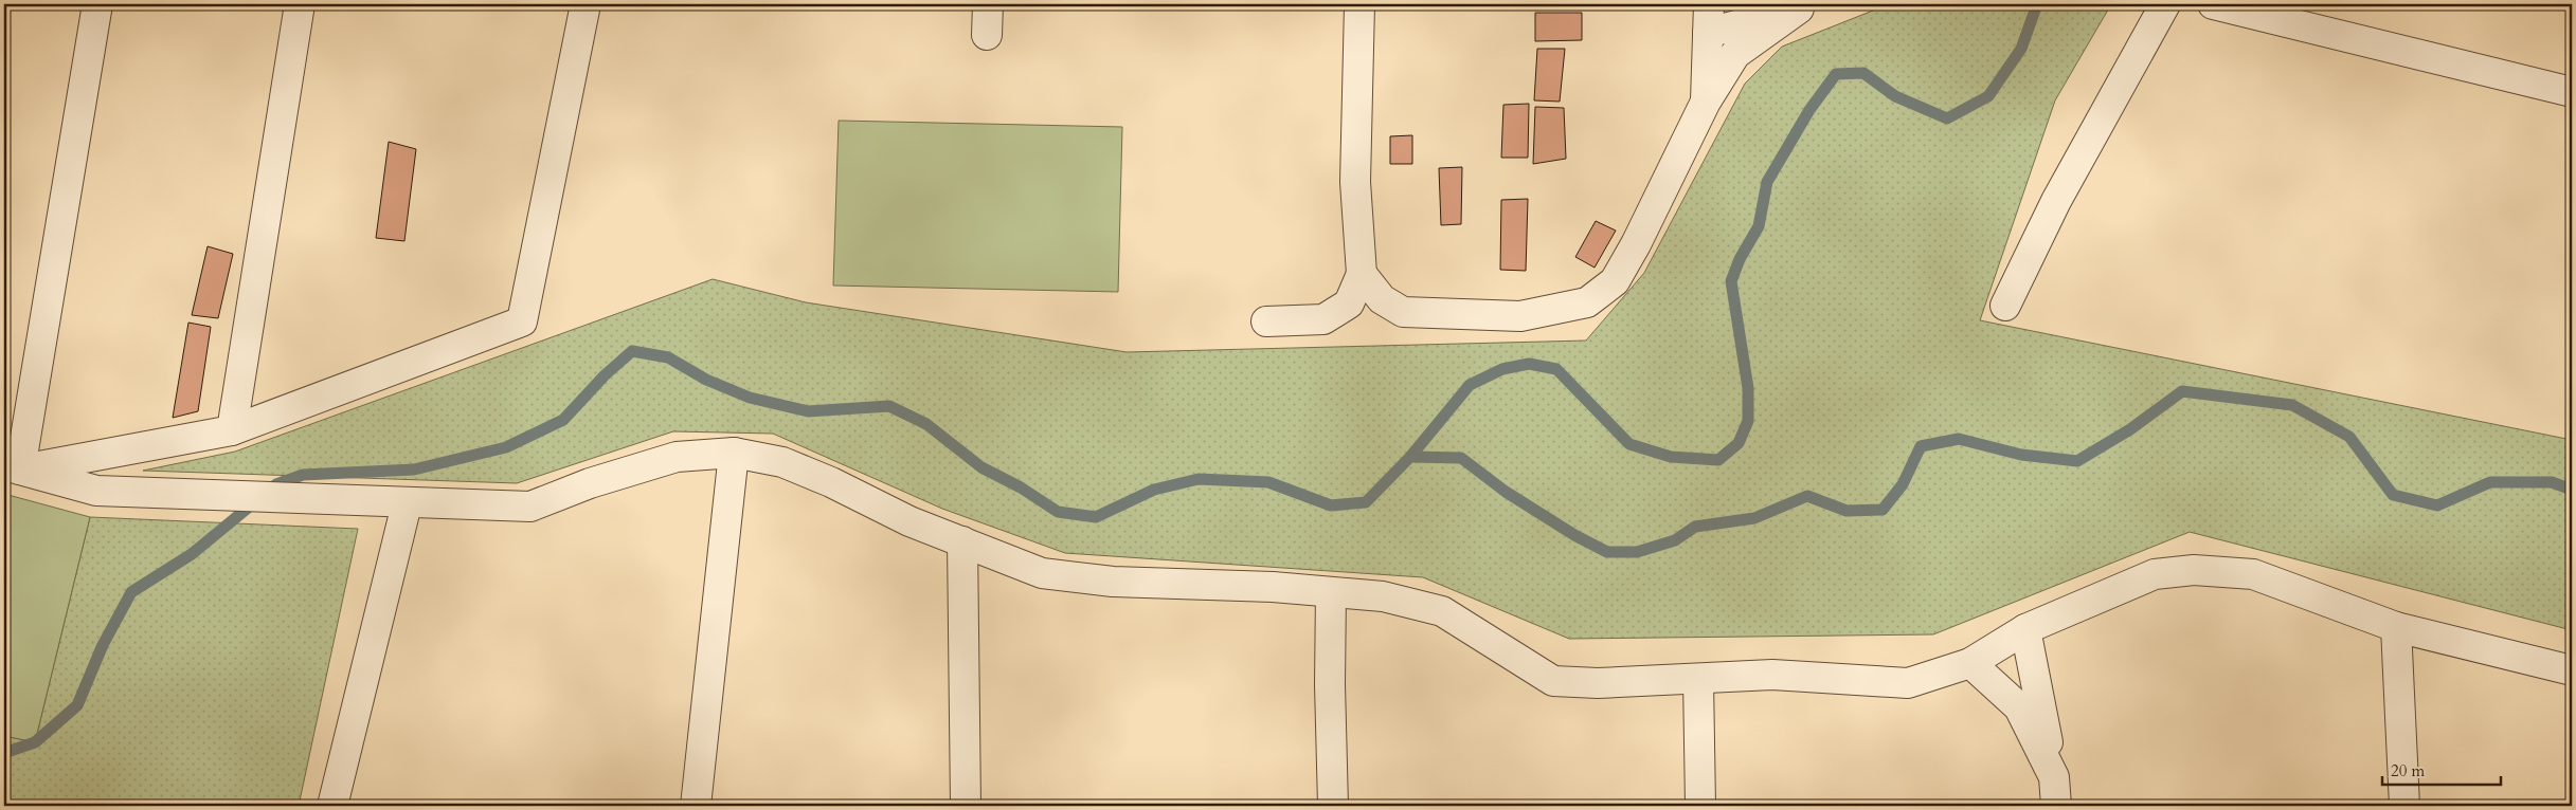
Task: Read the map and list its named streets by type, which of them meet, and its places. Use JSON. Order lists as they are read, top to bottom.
{
  "scale_bar": "20 m"
}
